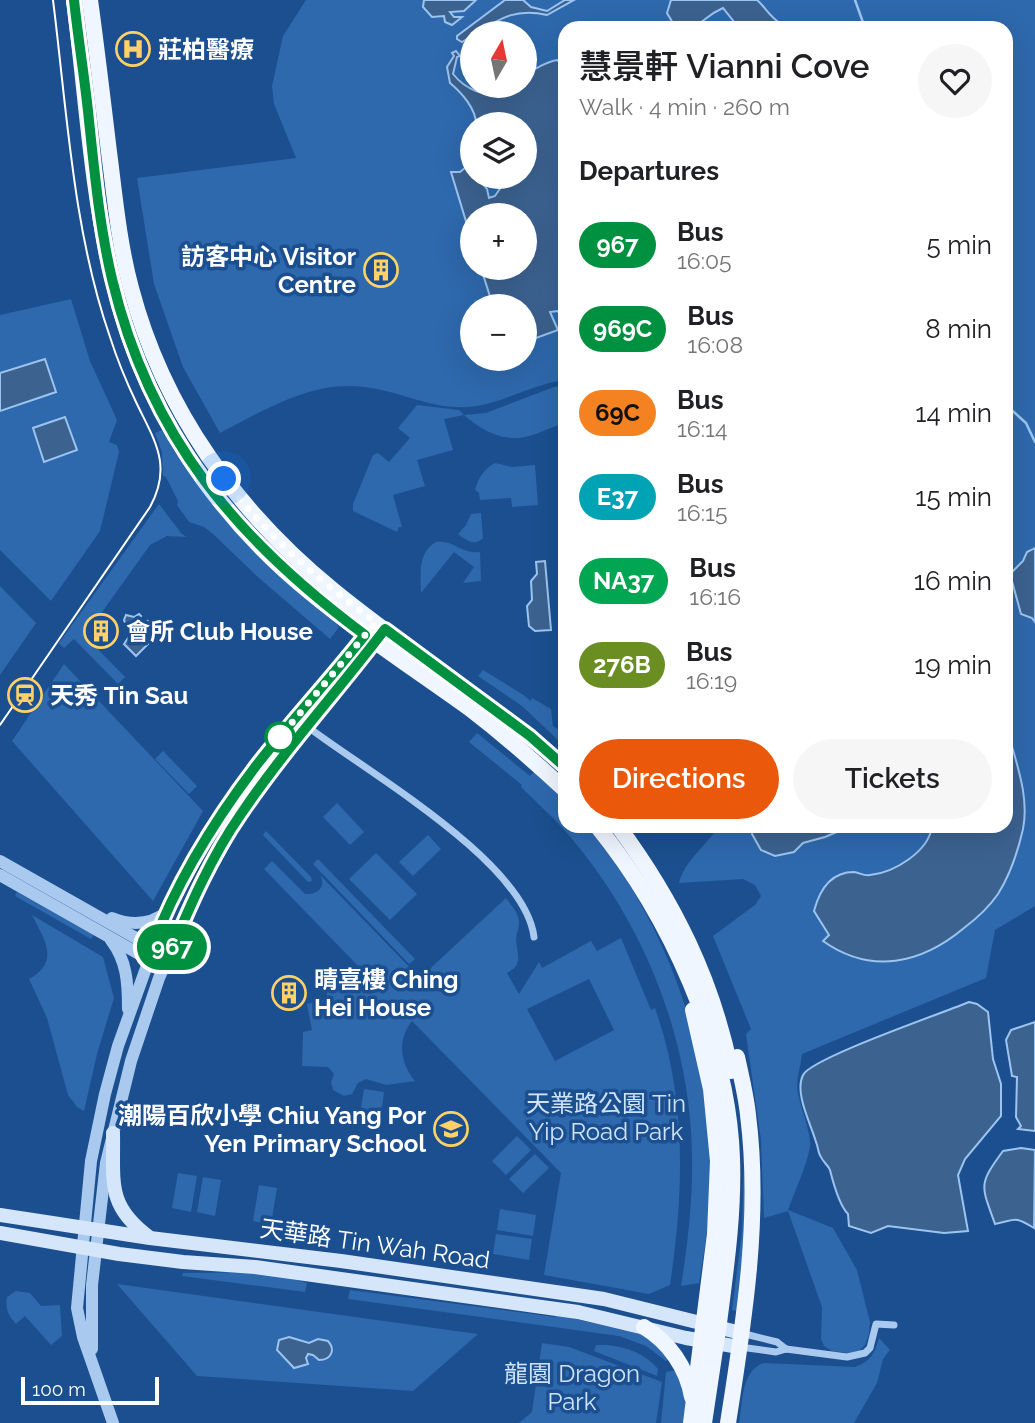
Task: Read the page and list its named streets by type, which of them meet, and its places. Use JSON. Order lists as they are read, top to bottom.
{
  "streets": {
    "main road": ["天華路 Tin Wah Road"]
  },
  "parks": ["天業路公園 Tin Yip Road Park", "龍園 Dragon Park"],
  "places": {
    "hospital": ["莊柏醫療"],
    "building": ["訪客中心 Visitor Centre", "會所 Club House", "晴喜樓 Ching Hei House"],
    "station": ["天秀 Tin Sau"],
    "school or university": ["潮陽百欣小學 Chiu Yang Por Yen Primary School"]
  },
  "lines": ["bus line 967"],
  "scale_bar": "100 m",
  "north": "top",
  "page": {
    "on_map": "967",
    "map_buttons": ["+", "−"],
    "heading": [
      ["慧景軒 Vianni Cove", "Walk · 4 min · 260 m"],
      "Departures"
    ],
    "list": [
      {
        "mark": "967",
        "name": "Bus",
        "note": "16:05",
        "value": "5 min"
      },
      {
        "mark": "969C",
        "name": "Bus",
        "note": "16:08",
        "value": "8 min"
      },
      {
        "mark": "69C",
        "name": "Bus",
        "note": "16:14",
        "value": "14 min"
      },
      {
        "mark": "E37",
        "name": "Bus",
        "note": "16:15",
        "value": "15 min"
      },
      {
        "mark": "NA37",
        "name": "Bus",
        "note": "16:16",
        "value": "16 min"
      },
      {
        "mark": "276B",
        "name": "Bus",
        "note": "16:19",
        "value": "19 min"
      }
    ],
    "buttons": ["Directions", "Tickets"],
    "scale": "100 m"
  }
}
